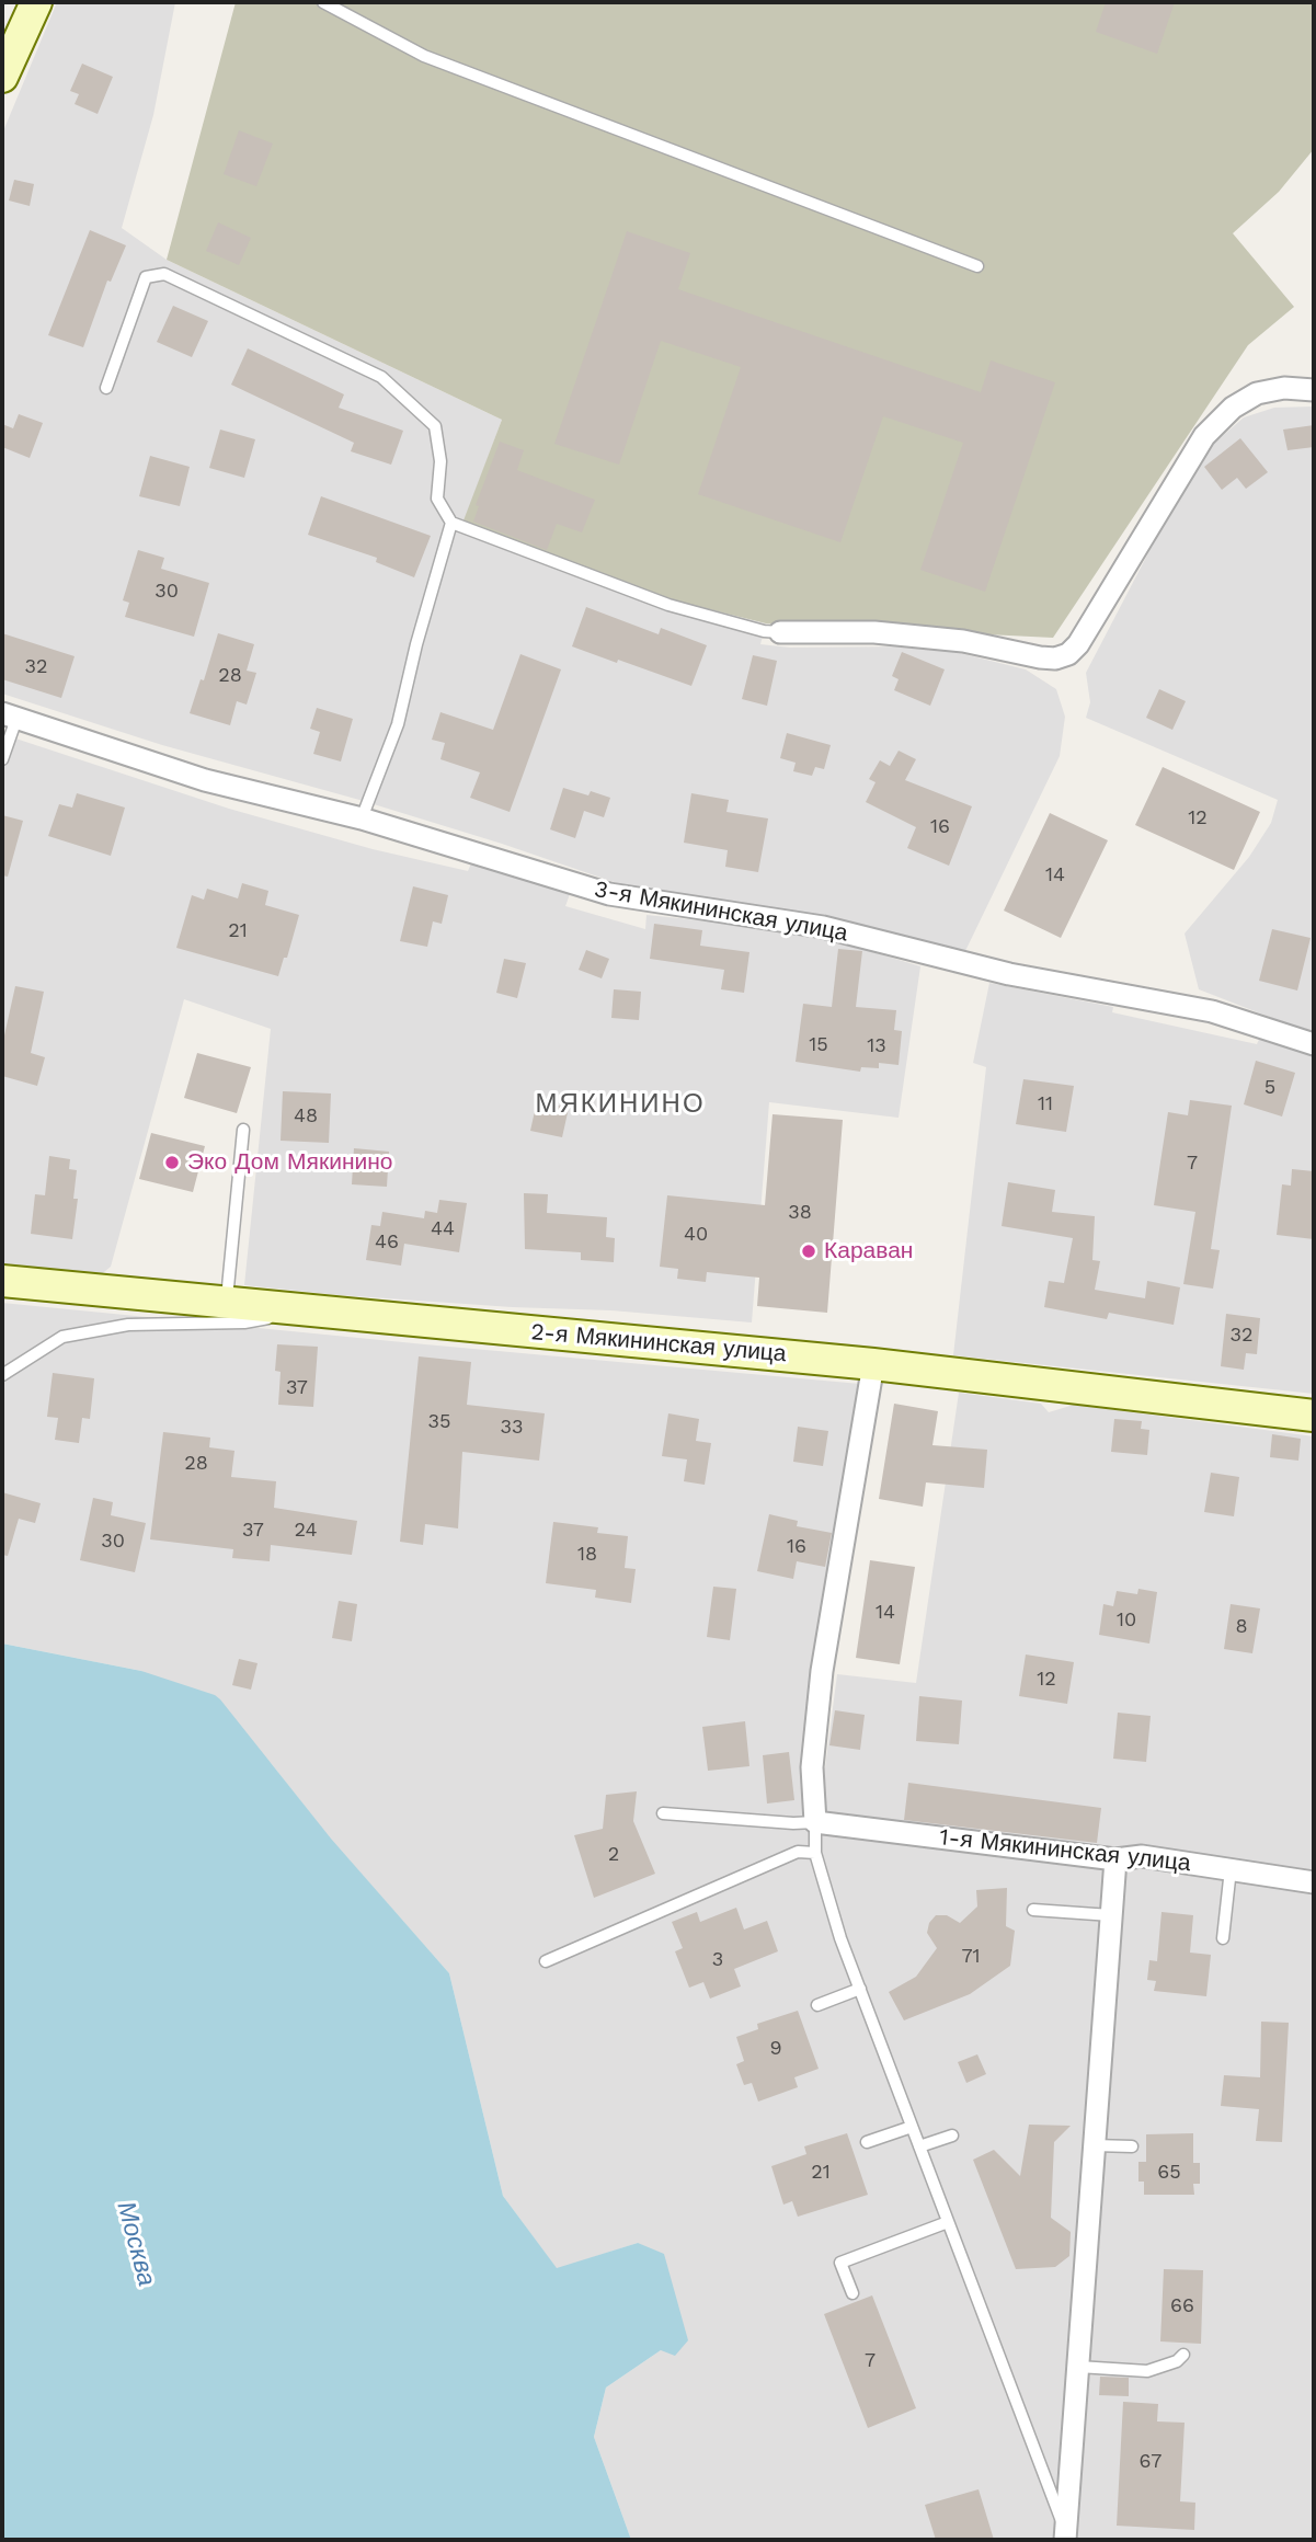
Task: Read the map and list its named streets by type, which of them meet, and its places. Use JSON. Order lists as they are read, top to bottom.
{
  "streets": {
    "street": ["3-я Мякининская улица", "2-я Мякининская улица", "1-я Мякининская улица"]
  },
  "districts": ["МЯКИНИНО"],
  "water": ["Москва"],
  "places": ["Эко Дом Мякинино", "Караван"],
  "house_numbers": [
    "30",
    "32",
    "28",
    "12",
    "16",
    "14",
    "21",
    "15",
    "13",
    "5",
    "11",
    "48",
    "7",
    "38",
    "44",
    "40",
    "46",
    "32",
    "37",
    "35",
    "33",
    "28",
    "37",
    "24",
    "30",
    "16",
    "18",
    "14",
    "10",
    "8",
    "12",
    "2",
    "71",
    "3",
    "9",
    "21",
    "65",
    "66",
    "7",
    "67"
  ]
}
